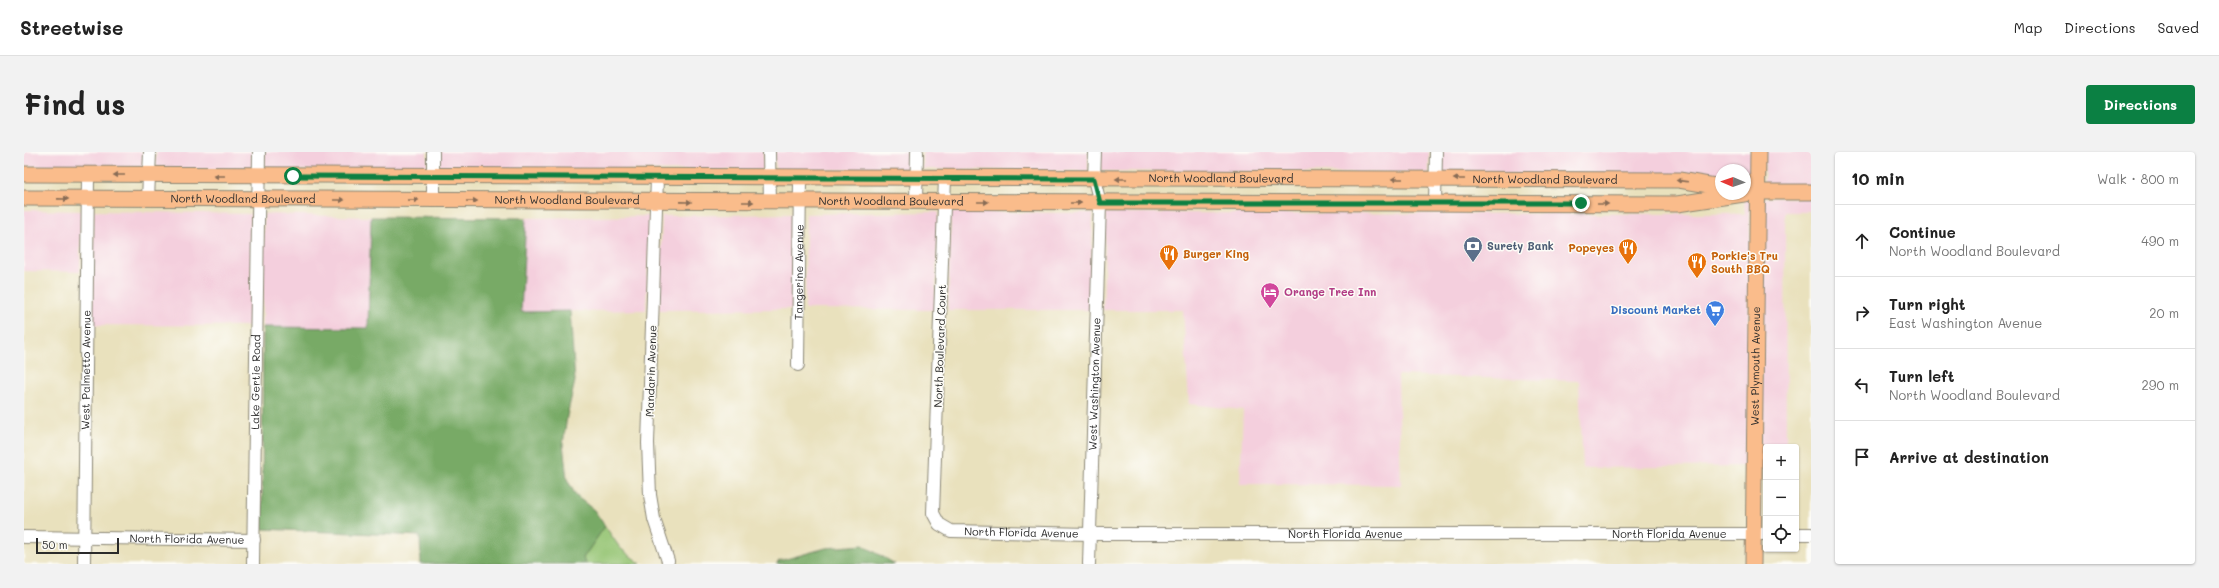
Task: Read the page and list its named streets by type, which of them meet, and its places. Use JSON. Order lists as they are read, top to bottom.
{
  "streets": {
    "main road": ["North Woodland Boulevard", "West Plymouth Avenue"],
    "street": [
      "Tangerine Avenue",
      "North Boulevard Court",
      "West Palmetto Avenue",
      "Mandarin Avenue",
      "Lake Gertie Road",
      "West Washington Avenue",
      "North Florida Avenue"
    ]
  },
  "crossings": [
    ["North Woodland Boulevard", "Tangerine Avenue"],
    ["North Woodland Boulevard", "North Boulevard Court"],
    ["North Woodland Boulevard", "West Plymouth Avenue"],
    ["North Woodland Boulevard", "West Palmetto Avenue"],
    ["North Woodland Boulevard", "Mandarin Avenue"],
    ["North Woodland Boulevard", "Lake Gertie Road"],
    ["North Woodland Boulevard", "West Washington Avenue"],
    ["North Boulevard Court", "North Florida Avenue"],
    ["West Plymouth Avenue", "North Florida Avenue"],
    ["West Palmetto Avenue", "North Florida Avenue"],
    ["Lake Gertie Road", "North Florida Avenue"],
    ["West Washington Avenue", "North Florida Avenue"]
  ],
  "places": {
    "bank": ["Surety Bank"],
    "restaurant": ["Popeyes", "Burger King", "Porkie's Tru South BBQ"],
    "hotel": ["Orange Tree Inn"],
    "supermarket": ["Discount Market"]
  },
  "scale_bar": "50 m",
  "north": "left",
  "page": {
    "header": "Streetwise",
    "nav": ["Map", "Directions", "Saved"],
    "buttons": "Directions",
    "title": "Find us",
    "heading": ["10 min", "Walk · 800 m"],
    "list": [
      ["Continue", "North Woodland Boulevard", "490 m"],
      ["Turn right", "East Washington Avenue", "20 m"],
      ["Turn left", "North Woodland Boulevard", "290 m"],
      "Arrive at destination"
    ],
    "map_buttons": ["+", "−"],
    "scale": "50 m"
  }
}
